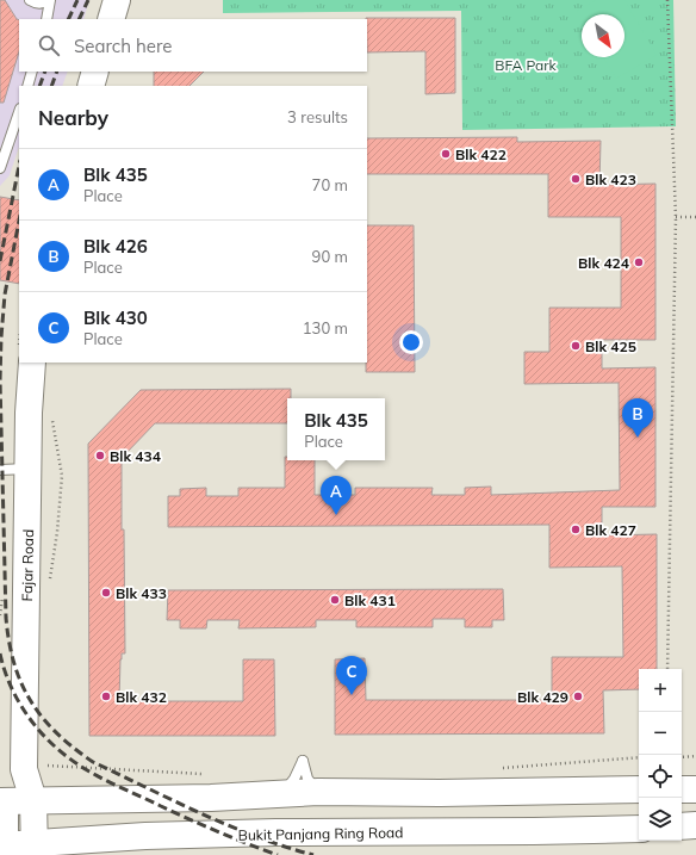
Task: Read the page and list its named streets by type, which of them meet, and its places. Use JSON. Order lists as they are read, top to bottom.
{
  "streets": {
    "main road": ["Fajar Road", "Bukit Panjang Ring Road"]
  },
  "crossings": [
    ["Fajar Road", "Bukit Panjang Ring Road"]
  ],
  "parks": ["BFA Park"],
  "places": [
    "Blk 422",
    "Blk 423",
    "Blk 424",
    "Blk 425",
    "Blk 434",
    "Blk 427",
    "Blk 433",
    "Blk 431",
    "Blk 432",
    "Blk 429"
  ],
  "north": "bottom right",
  "page": {
    "search": "Search here",
    "heading": ["Nearby", "3 results"],
    "list": [
      {
        "mark": "A",
        "name": "Blk 435",
        "note": "Place",
        "value": "70 m"
      },
      {
        "mark": "B",
        "name": "Blk 426",
        "note": "Place",
        "value": "90 m"
      },
      {
        "mark": "C",
        "name": "Blk 430",
        "note": "Place",
        "value": "130 m"
      }
    ],
    "popup": ["Blk 435", "Place"],
    "pins": ["B", "A", "C"],
    "map_buttons": ["+", "−"]
  }
}
